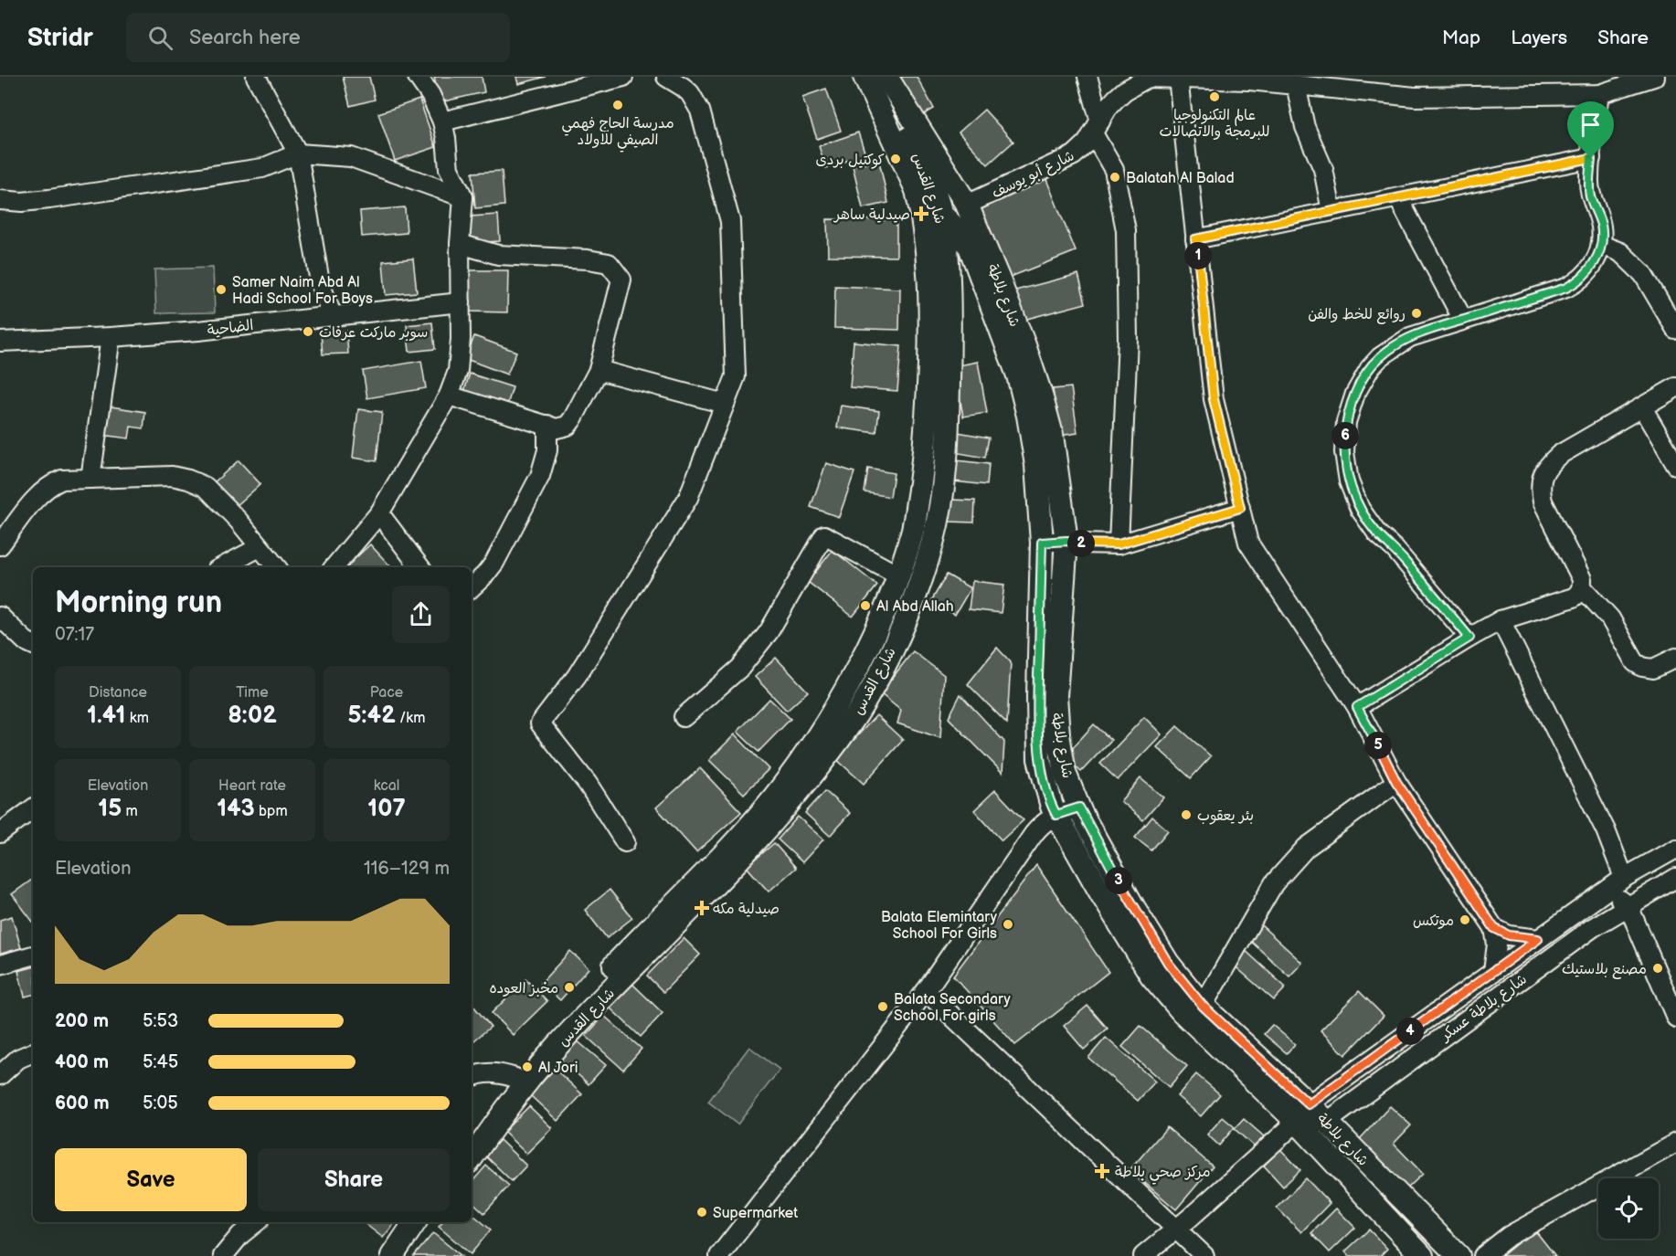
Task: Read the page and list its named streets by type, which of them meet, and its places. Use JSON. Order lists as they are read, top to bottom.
{
  "streets": {
    "main road": ["شارع القدس", "شارع بلاطة"],
    "street": ["شارع أبو يوسف", "الضاحية", "شارع بلاطة عسكر"]
  },
  "crossings": [
    ["شارع أبو يوسف", "شارع بلاطة"],
    ["شارع القدس", "شارع بلاطة"],
    ["شارع بلاطة", "شارع بلاطة عسكر"]
  ],
  "places": {
    "other": [
      "عالم التكنولوجيا للبرمجة والاتصالات",
      "مدرسة الحاج فهمي الصيفي للاولاد",
      "كوكتيل بردى",
      "Balatah Al Balad",
      "Samer Naim Abd Al Hadi School For Boys",
      "روائع للخط والفن",
      "سوبر ماركت عرفات",
      "Al Abd Allah",
      "بئر يعقوب",
      "موتكس",
      "Balata Elemintary School For Girls",
      "مصنع بلاستيك",
      "مخبز العوده",
      "Balata Secondary School For girls",
      "Al Jori",
      "Supermarket"
    ],
    "health": ["صيدلية ساهر", "صيدلية مكه", "مركز صحي بلاطة"]
  },
  "page": {
    "header": "Stridr",
    "search": "Search here",
    "nav": ["Map", "Layers", "Share"],
    "pins": [
      "1",
      "6",
      "2",
      "5",
      "3",
      "4"
    ],
    "heading": ["Morning run", "07:17"],
    "stats": [
      ["Distance", "1.41 km"],
      ["Time", "8:02"],
      ["Pace", "5:42 /km"],
      ["Elevation", "15 m"],
      ["Heart rate", "143 bpm"],
      ["kcal", "107"]
    ],
    "chart": ["Elevation", "116–129 m"],
    "list": [
      {
        "name": "200 m",
        "note": "5:53"
      },
      {
        "name": "400 m",
        "note": "5:45"
      },
      {
        "name": "600 m",
        "note": "5:05"
      }
    ],
    "buttons": ["Save", "Share"]
  }
}
